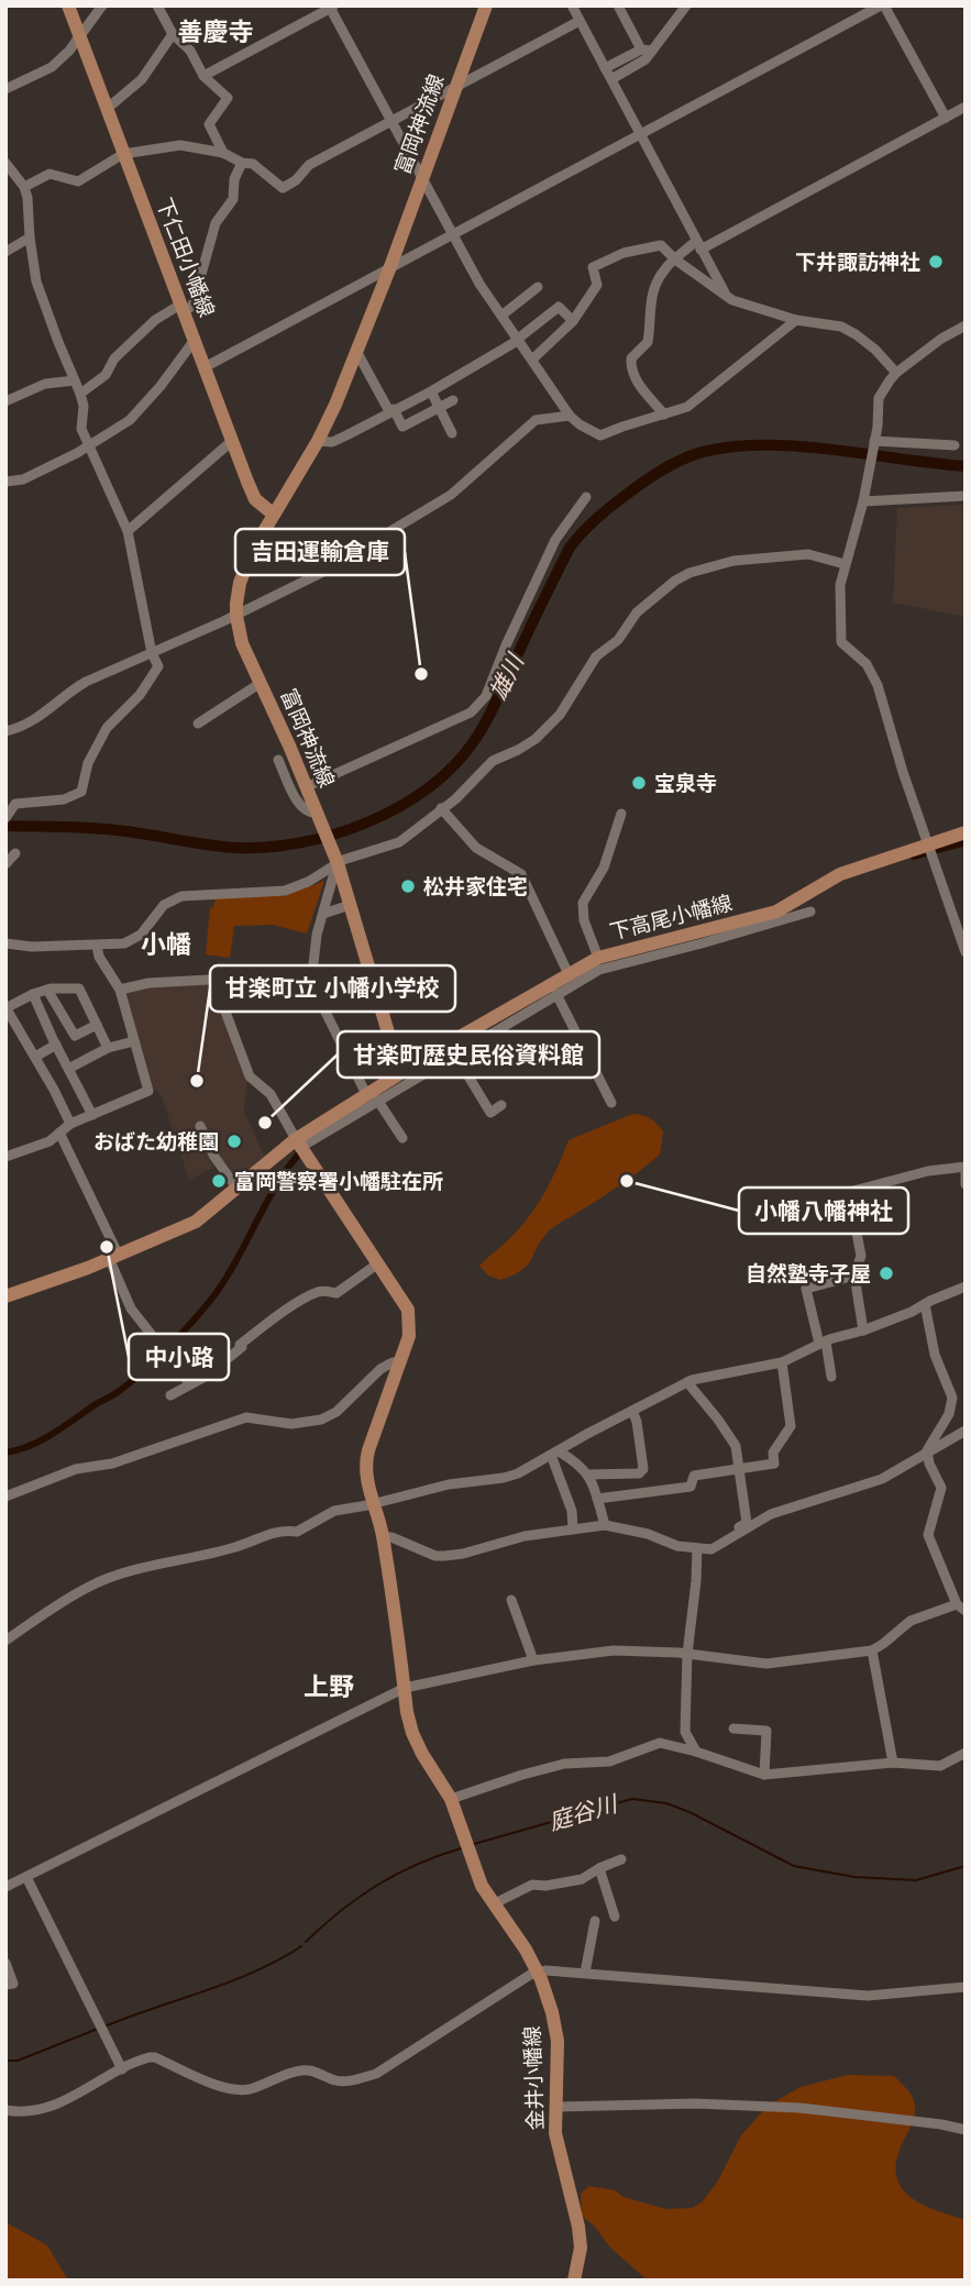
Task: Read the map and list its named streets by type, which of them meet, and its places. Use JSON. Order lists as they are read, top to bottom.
{
  "streets": {
    "main road": [
      "富岡神流線",
      "下仁田小幡線",
      "下高尾小幡線",
      "金井小幡線"
    ]
  },
  "crossings": [
    ["富岡神流線", "下仁田小幡線"],
    ["富岡神流線", "下高尾小幡線"]
  ],
  "districts": ["善慶寺", "小幡", "上野"],
  "water": ["雄川", "庭谷川"],
  "places": [
    "下井諏訪神社",
    "吉田運輸倉庫",
    "宝泉寺",
    "松井家住宅",
    "甘楽町立 小幡小学校",
    "甘楽町歴史民俗資料館",
    "おばた幼稚園",
    "富岡警察署小幡駐在所",
    "小幡八幡神社",
    "中小路",
    "自然塾寺子屋"
  ]
}
